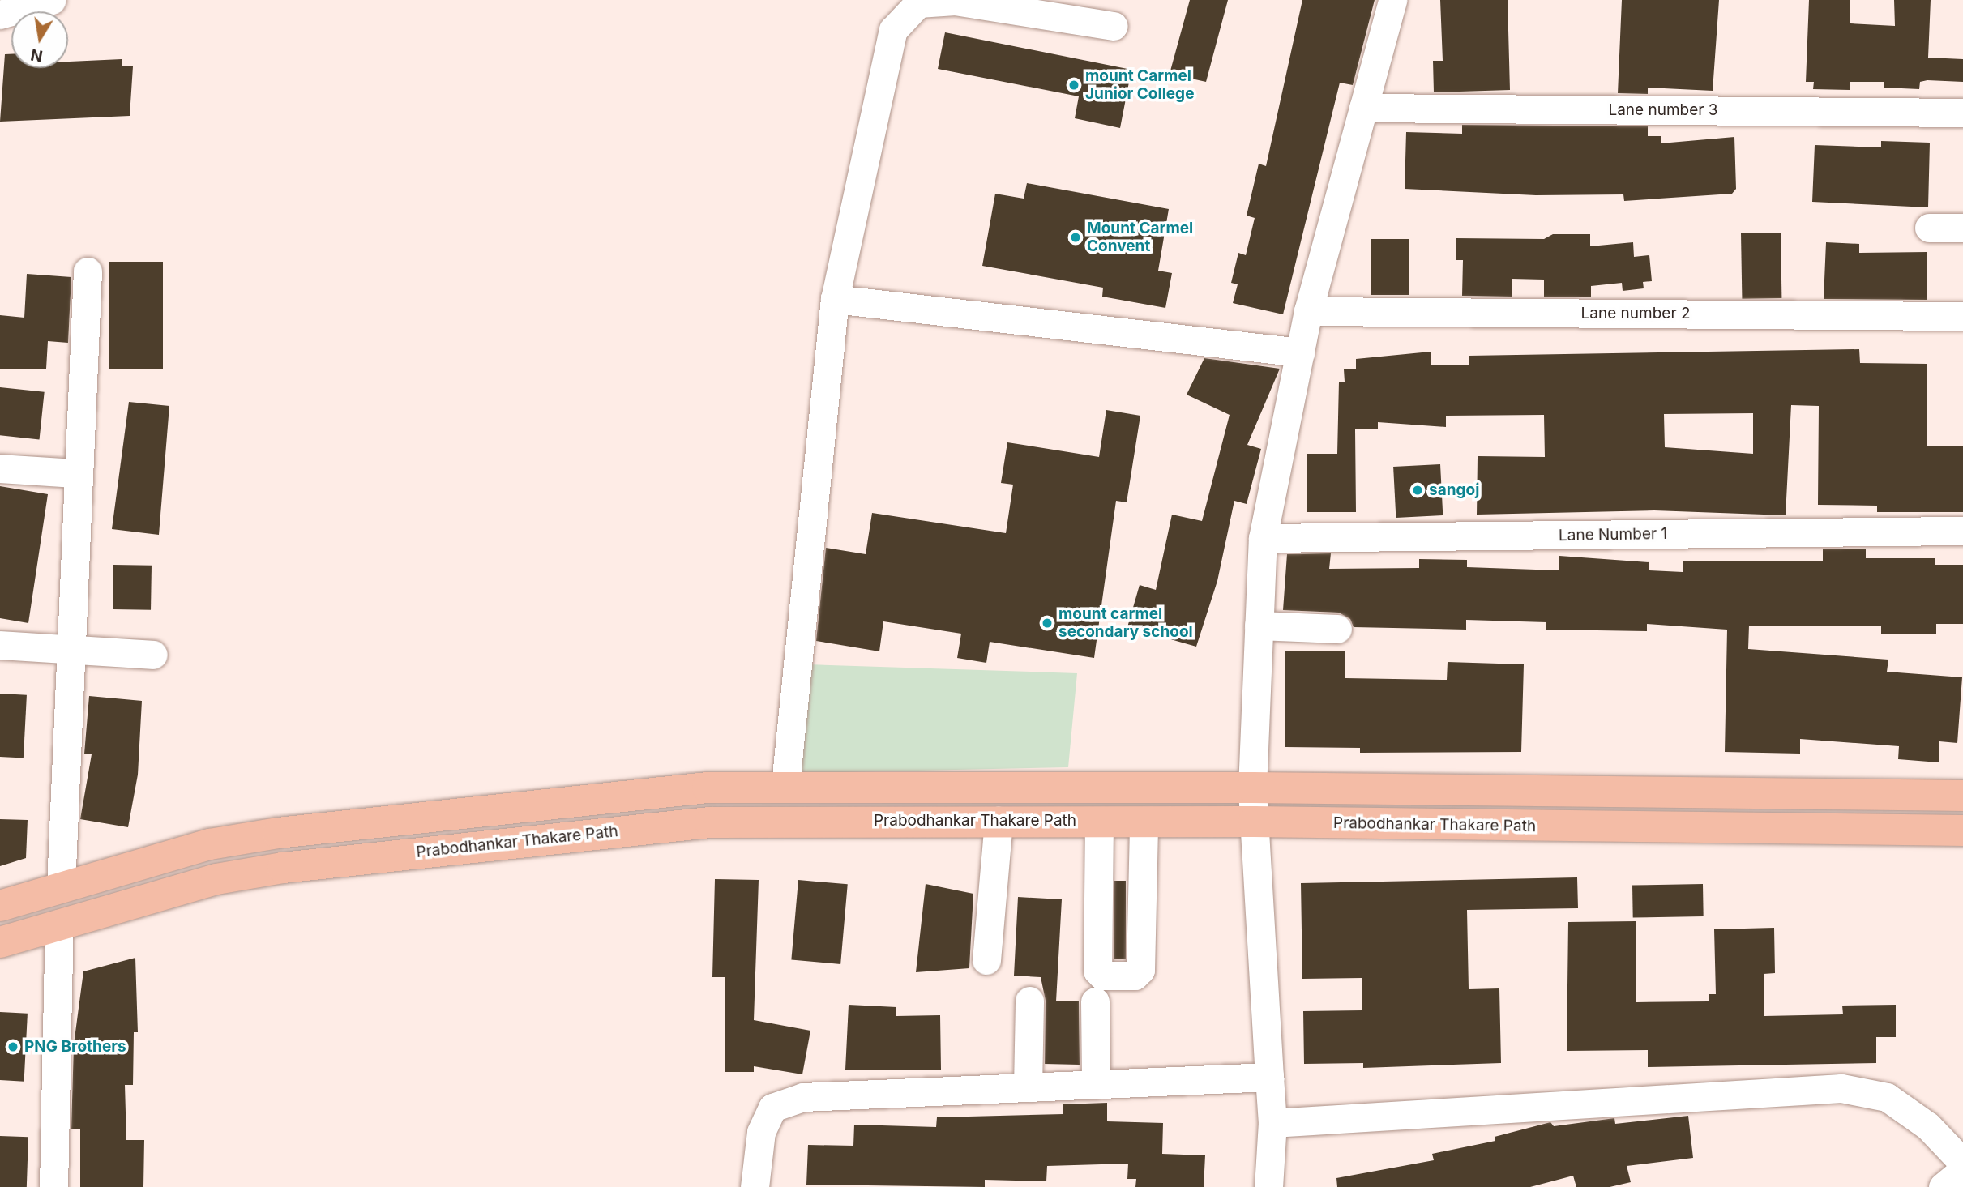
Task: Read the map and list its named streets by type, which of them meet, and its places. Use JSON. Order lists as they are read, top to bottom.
{
  "streets": {
    "main road": ["Prabodhankar Thakare Path"],
    "street": ["Lane number 3", "Lane number 2", "Lane Number 1"]
  },
  "places": [
    "mount Carmel Junior College",
    "Mount Carmel Convent",
    "sangoj",
    "mount carmel secondary school",
    "PNG Brothers"
  ],
  "north": "bottom"
}
